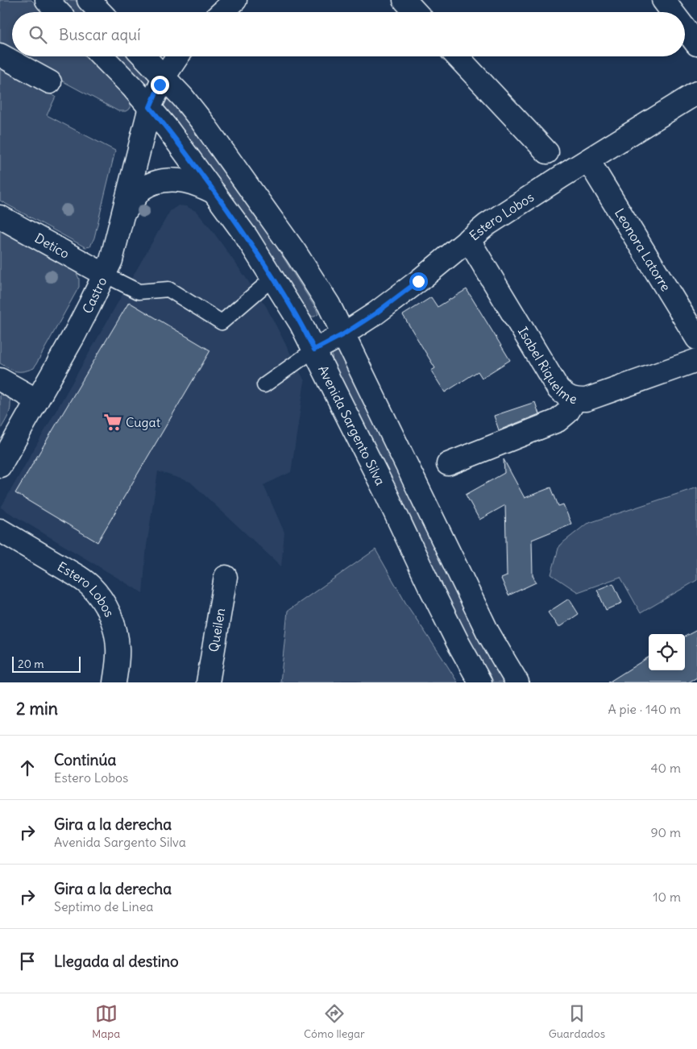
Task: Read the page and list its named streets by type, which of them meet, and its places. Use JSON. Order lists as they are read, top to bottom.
{
  "streets": {
    "street": [
      "Estero Lobos",
      "Detico",
      "Leonora Latorre",
      "Castro",
      "Isabel Riquelme",
      "Avenida Sargento Silva",
      "Queilen"
    ]
  },
  "crossings": [
    ["Estero Lobos", "Leonora Latorre"],
    ["Estero Lobos", "Isabel Riquelme"],
    ["Estero Lobos", "Avenida Sargento Silva"],
    ["Detico", "Castro"],
    ["Castro", "Avenida Sargento Silva"]
  ],
  "places": {
    "supermarket": ["Cugat"]
  },
  "scale_bar": "20 m",
  "page": {
    "search": "Buscar aquí",
    "scale": "20 m",
    "heading": ["2 min", "A pie · 140 m"],
    "list": [
      ["Continúa", "Estero Lobos", "40 m"],
      ["Gira a la derecha", "Avenida Sargento Silva", "90 m"],
      ["Gira a la derecha", "Septimo de Linea", "10 m"],
      "Llegada al destino"
    ],
    "nav": ["Mapa", "Cómo llegar", "Guardados"]
  }
}
